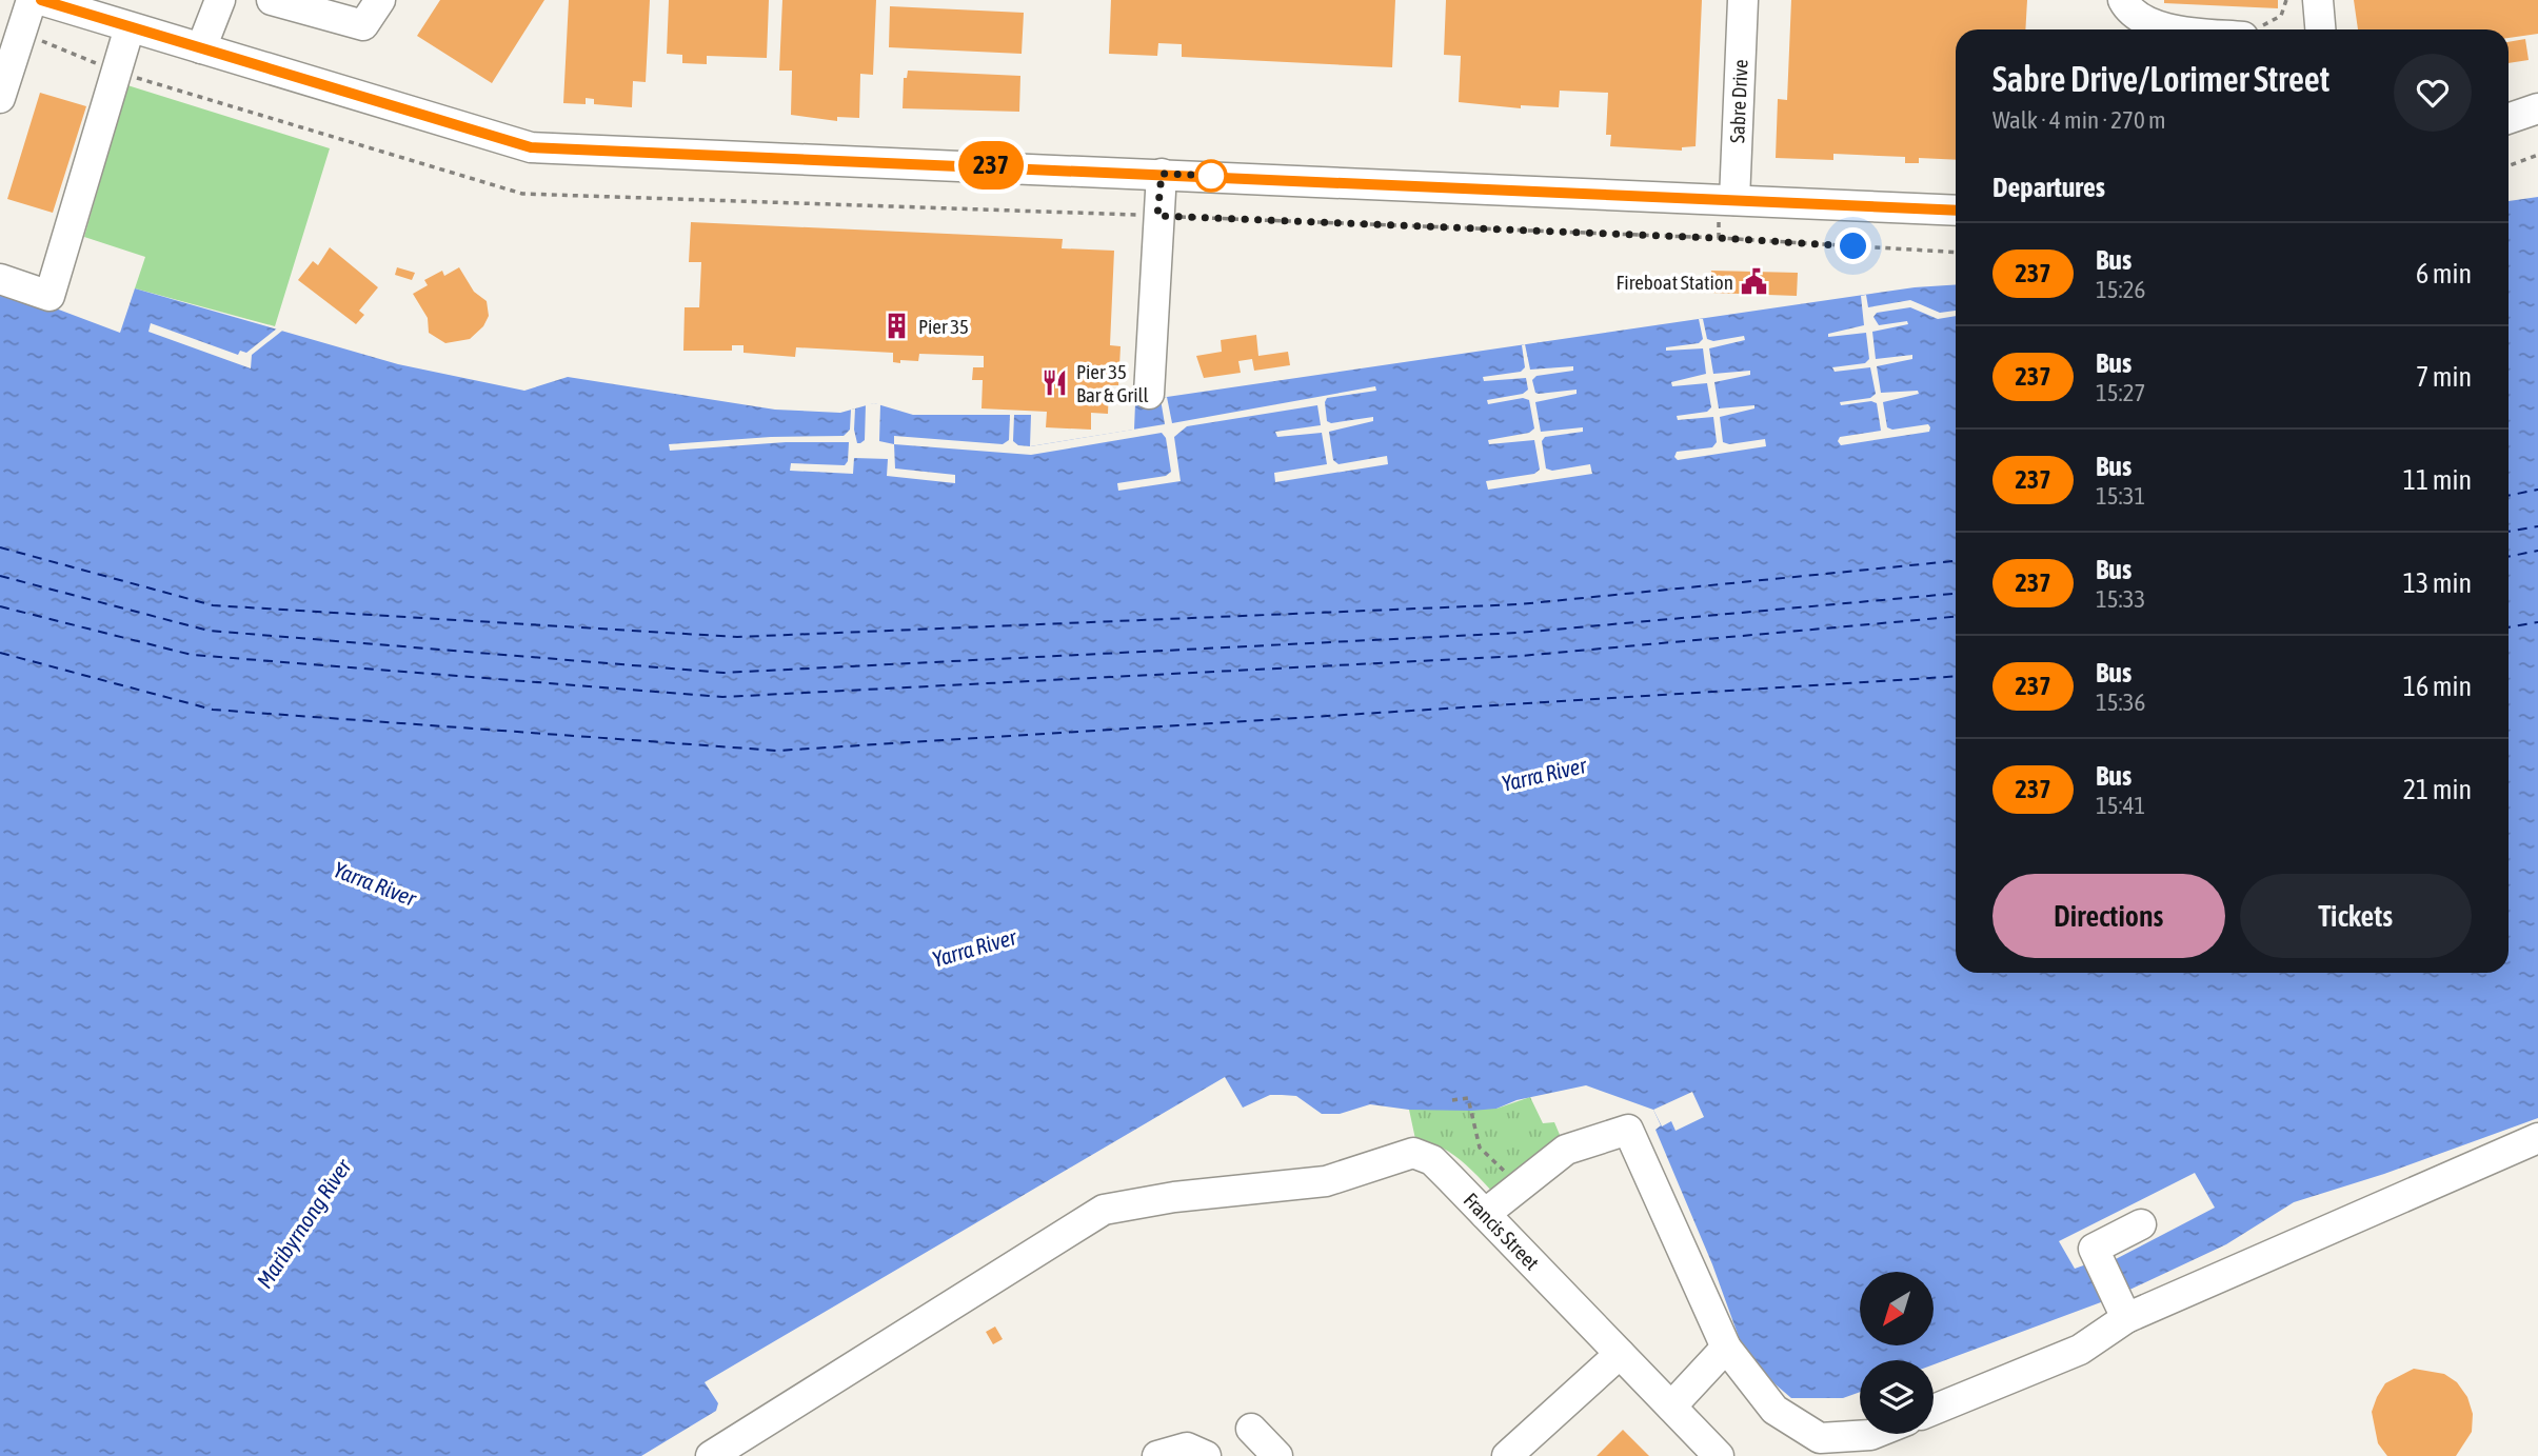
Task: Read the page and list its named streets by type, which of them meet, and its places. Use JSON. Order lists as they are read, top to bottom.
{
  "streets": {
    "street": ["Sabre Drive", "Francis Street"]
  },
  "water": ["Yarra River", "Maribyrnong River"],
  "places": {
    "public building": ["Fireboat Station"],
    "building": ["Pier 35"],
    "restaurant": ["Pier 35 Bar & Grill"]
  },
  "lines": ["bus line 237"],
  "north": "bottom left",
  "page": {
    "on_map": "237",
    "heading": [
      ["Sabre Drive/Lorimer Street", "Walk · 4 min · 270 m"],
      "Departures"
    ],
    "list": [
      {
        "mark": "237",
        "name": "Bus",
        "note": "15:26",
        "value": "6 min"
      },
      {
        "mark": "237",
        "name": "Bus",
        "note": "15:27",
        "value": "7 min"
      },
      {
        "mark": "237",
        "name": "Bus",
        "note": "15:31",
        "value": "11 min"
      },
      {
        "mark": "237",
        "name": "Bus",
        "note": "15:33",
        "value": "13 min"
      },
      {
        "mark": "237",
        "name": "Bus",
        "note": "15:36",
        "value": "16 min"
      },
      {
        "mark": "237",
        "name": "Bus",
        "note": "15:41",
        "value": "21 min"
      }
    ],
    "buttons": ["Directions", "Tickets"]
  }
}
